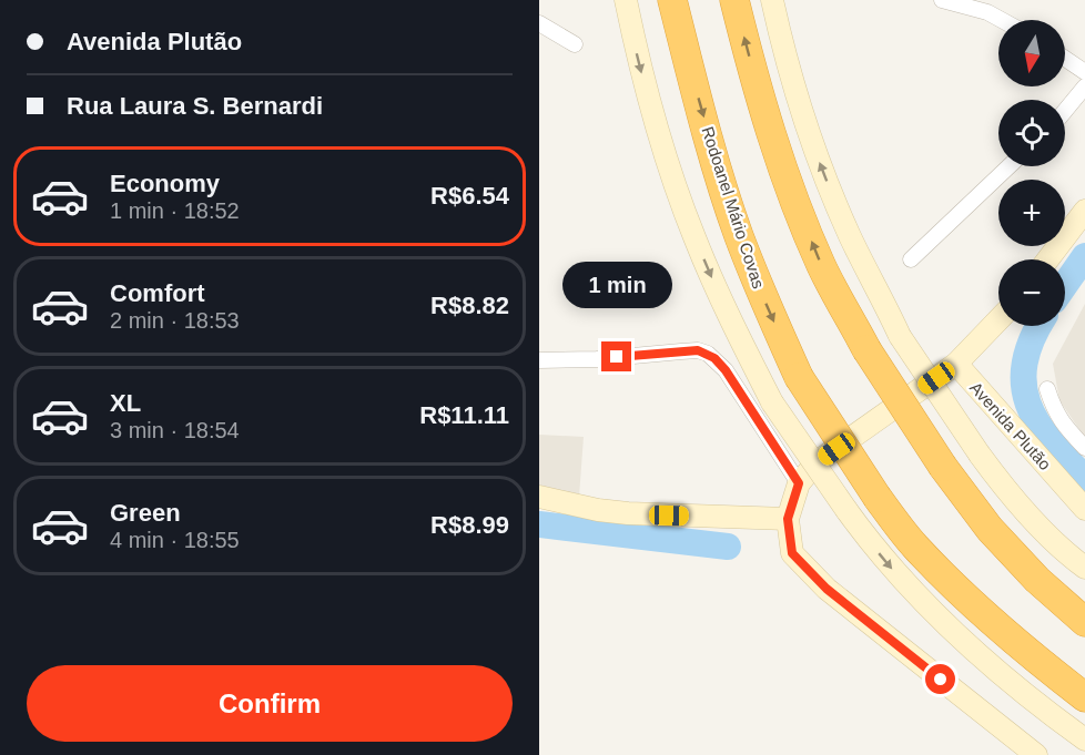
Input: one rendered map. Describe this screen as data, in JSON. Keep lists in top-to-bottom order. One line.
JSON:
{"streets":{"highway":["Rodoanel Mário Covas"],"main road":["Avenida Plutão"]},"north":"bottom","page":{"banner":["Avenida Plutão","Rua Laura S. Bernardi"],"map_buttons":["+","−"],"list":[{"name":"Economy","note":"1 min · 18:52","value":"R$6.54"},{"name":"Comfort","note":"2 min · 18:53","value":"R$8.82"},{"name":"XL","note":"3 min · 18:54","value":"R$11.11"},{"name":"Green","note":"4 min · 18:55","value":"R$8.99"}],"bubble":"1 min","buttons":"Confirm"}}
